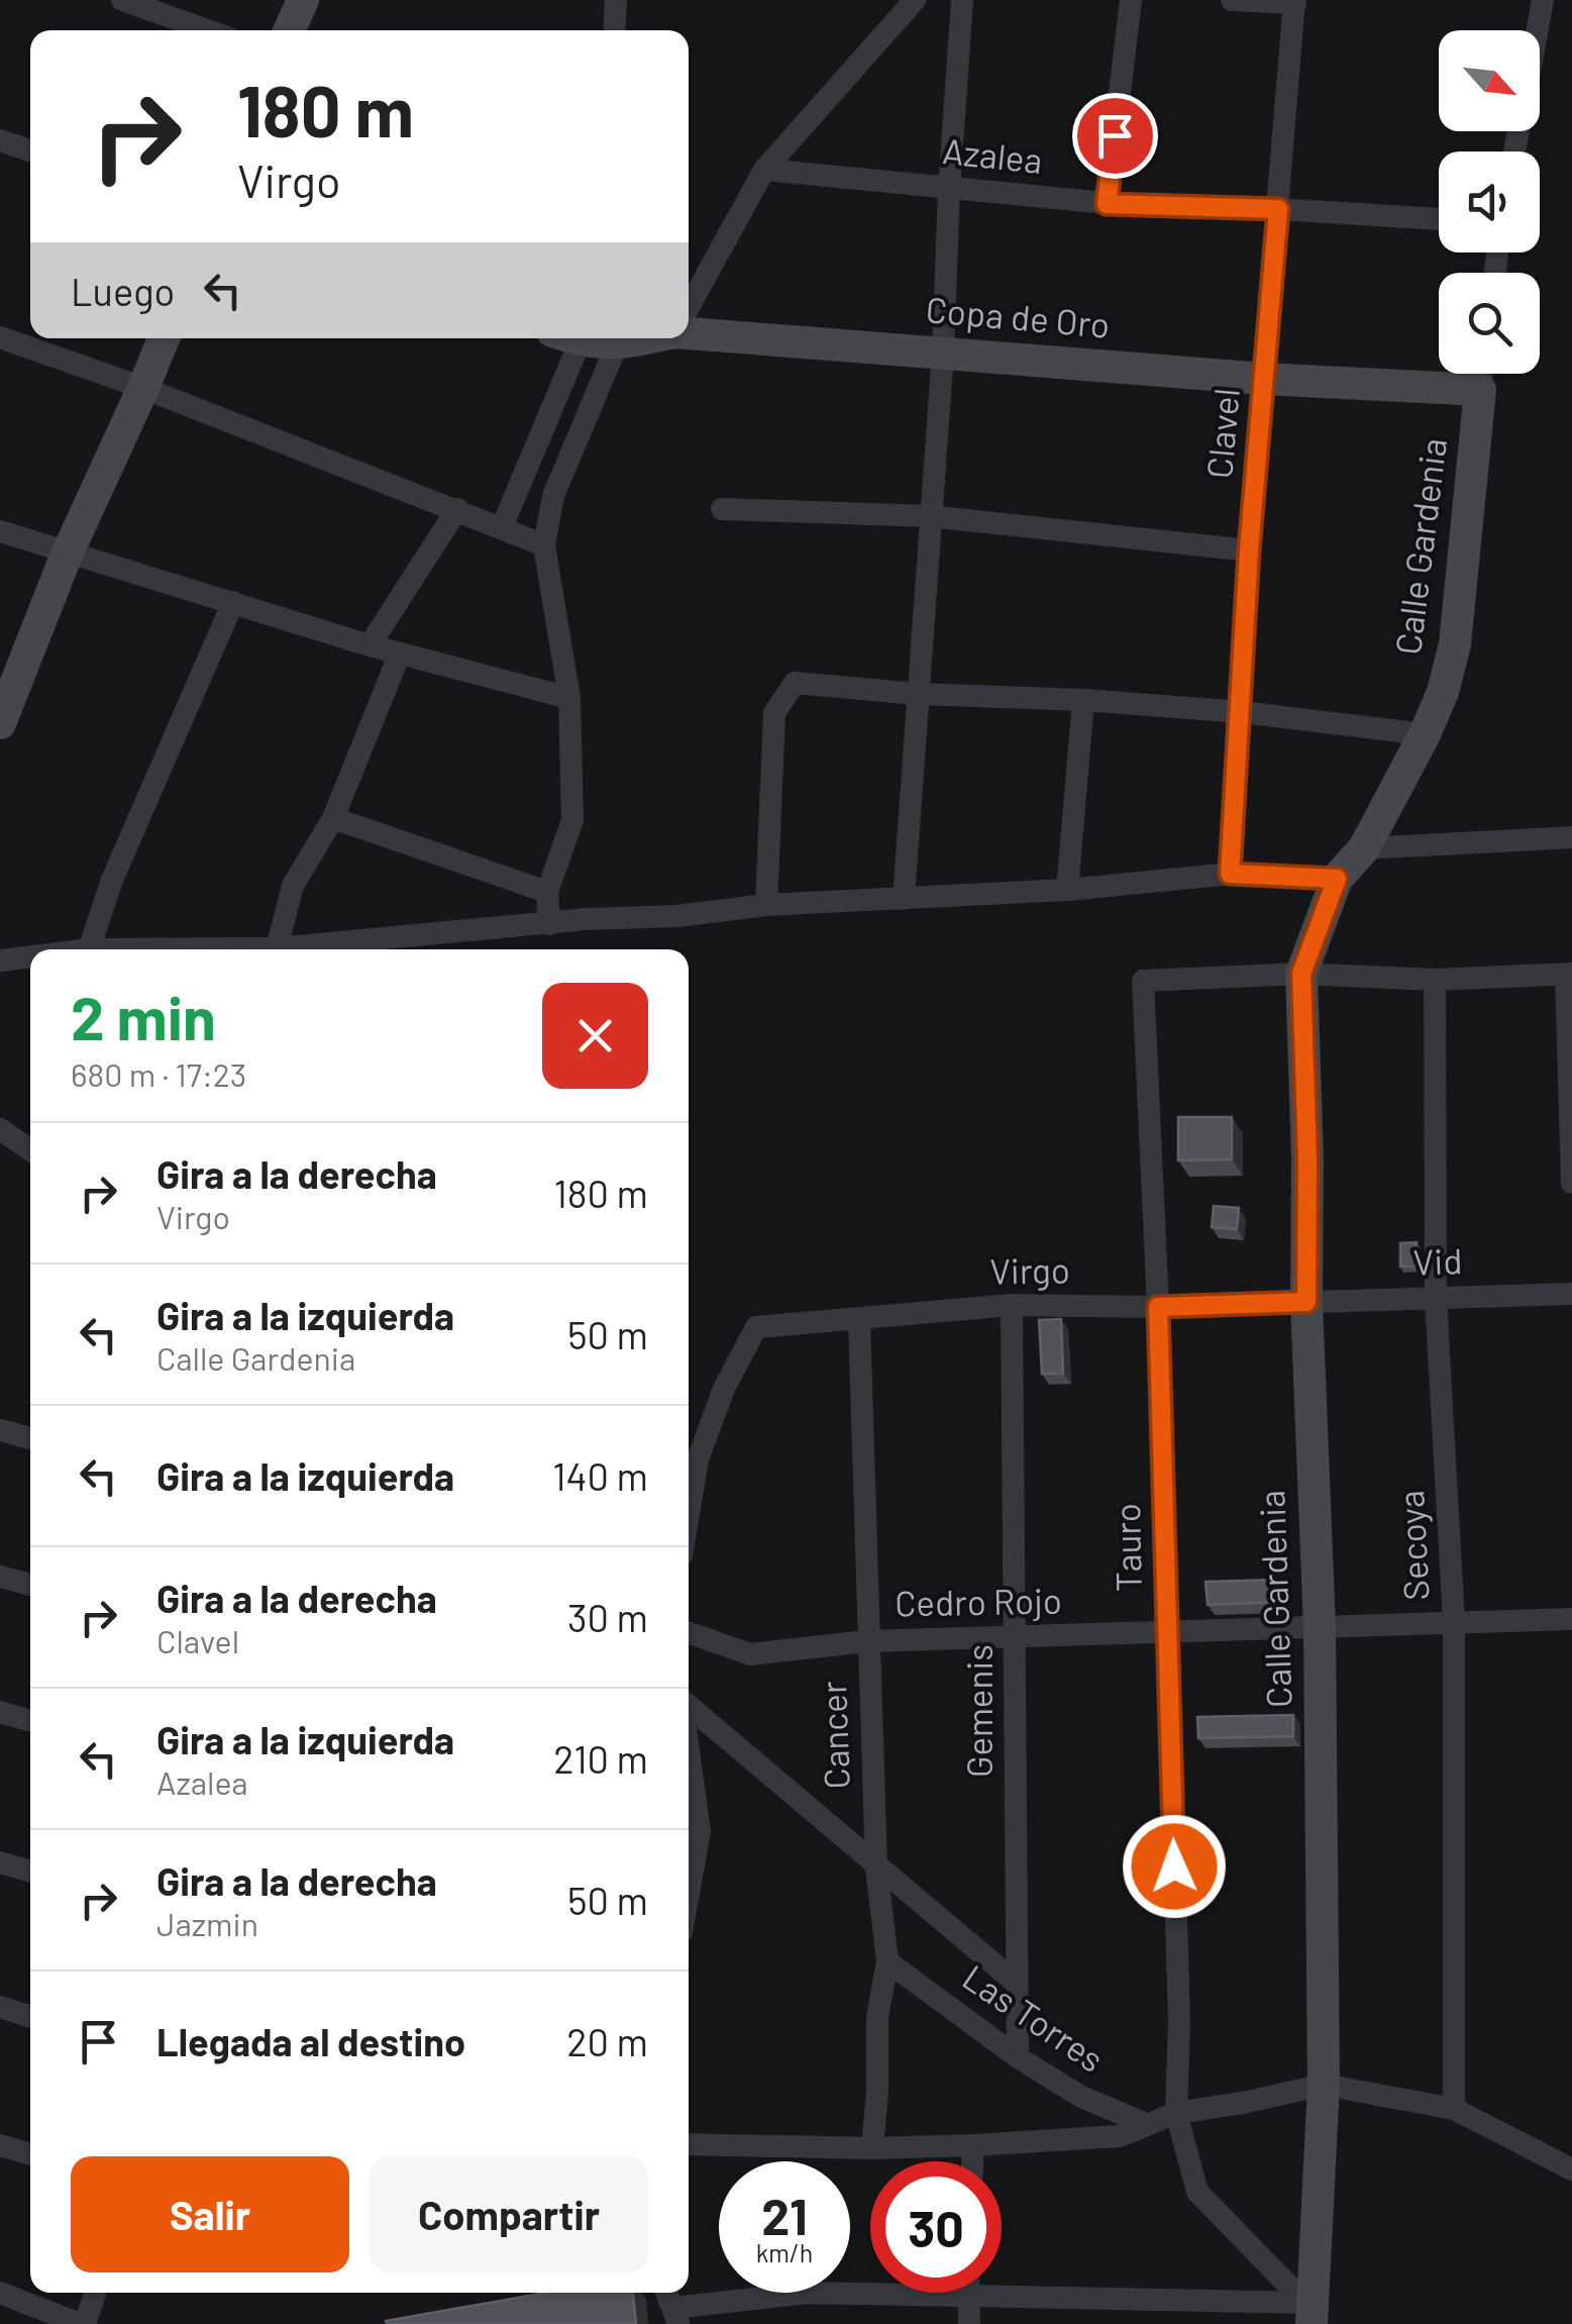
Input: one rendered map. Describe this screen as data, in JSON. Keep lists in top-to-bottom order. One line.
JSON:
{"streets":{"street":["Azalea","Copa de Oro","Clavel","Calle Gardenia","Vid","Virgo","Secoya","Tauro","Cedro Rojo","Gemenis","Cancer","Las Torres"]},"crossings":[["Azalea","Clavel"],["Copa de Oro","Clavel"],["Copa de Oro","Calle Gardenia"],["Calle Gardenia","Vid"],["Calle Gardenia","Virgo"],["Calle Gardenia","Tauro"],["Calle Gardenia","Cedro Rojo"],["Vid","Virgo"],["Vid","Secoya"],["Virgo","Tauro"],["Virgo","Gemenis"],["Virgo","Cancer"],["Secoya","Cedro Rojo"],["Tauro","Cedro Rojo"],["Cedro Rojo","Gemenis"],["Cedro Rojo","Cancer"],["Gemenis","Las Torres"],["Cancer","Las Torres"]],"north":"bottom right","page":{"turn":["180 m","Virgo"],"then":"Luego","heading":["2 min","680 m · 17:23"],"list":[{"name":"Gira a la derecha","note":"Virgo","value":"180 m"},{"name":"Gira a la izquierda","note":"Calle Gardenia","value":"50 m"},{"name":"Gira a la izquierda","value":"140 m"},{"name":"Gira a la derecha","note":"Clavel","value":"30 m"},{"name":"Gira a la izquierda","note":"Azalea","value":"210 m"},{"name":"Gira a la derecha","note":"Jazmin","value":"50 m"},{"name":"Llegada al destino","value":"20 m"}],"buttons":["Salir","Compartir"],"speed":"21 km/h","limit":"30"}}
